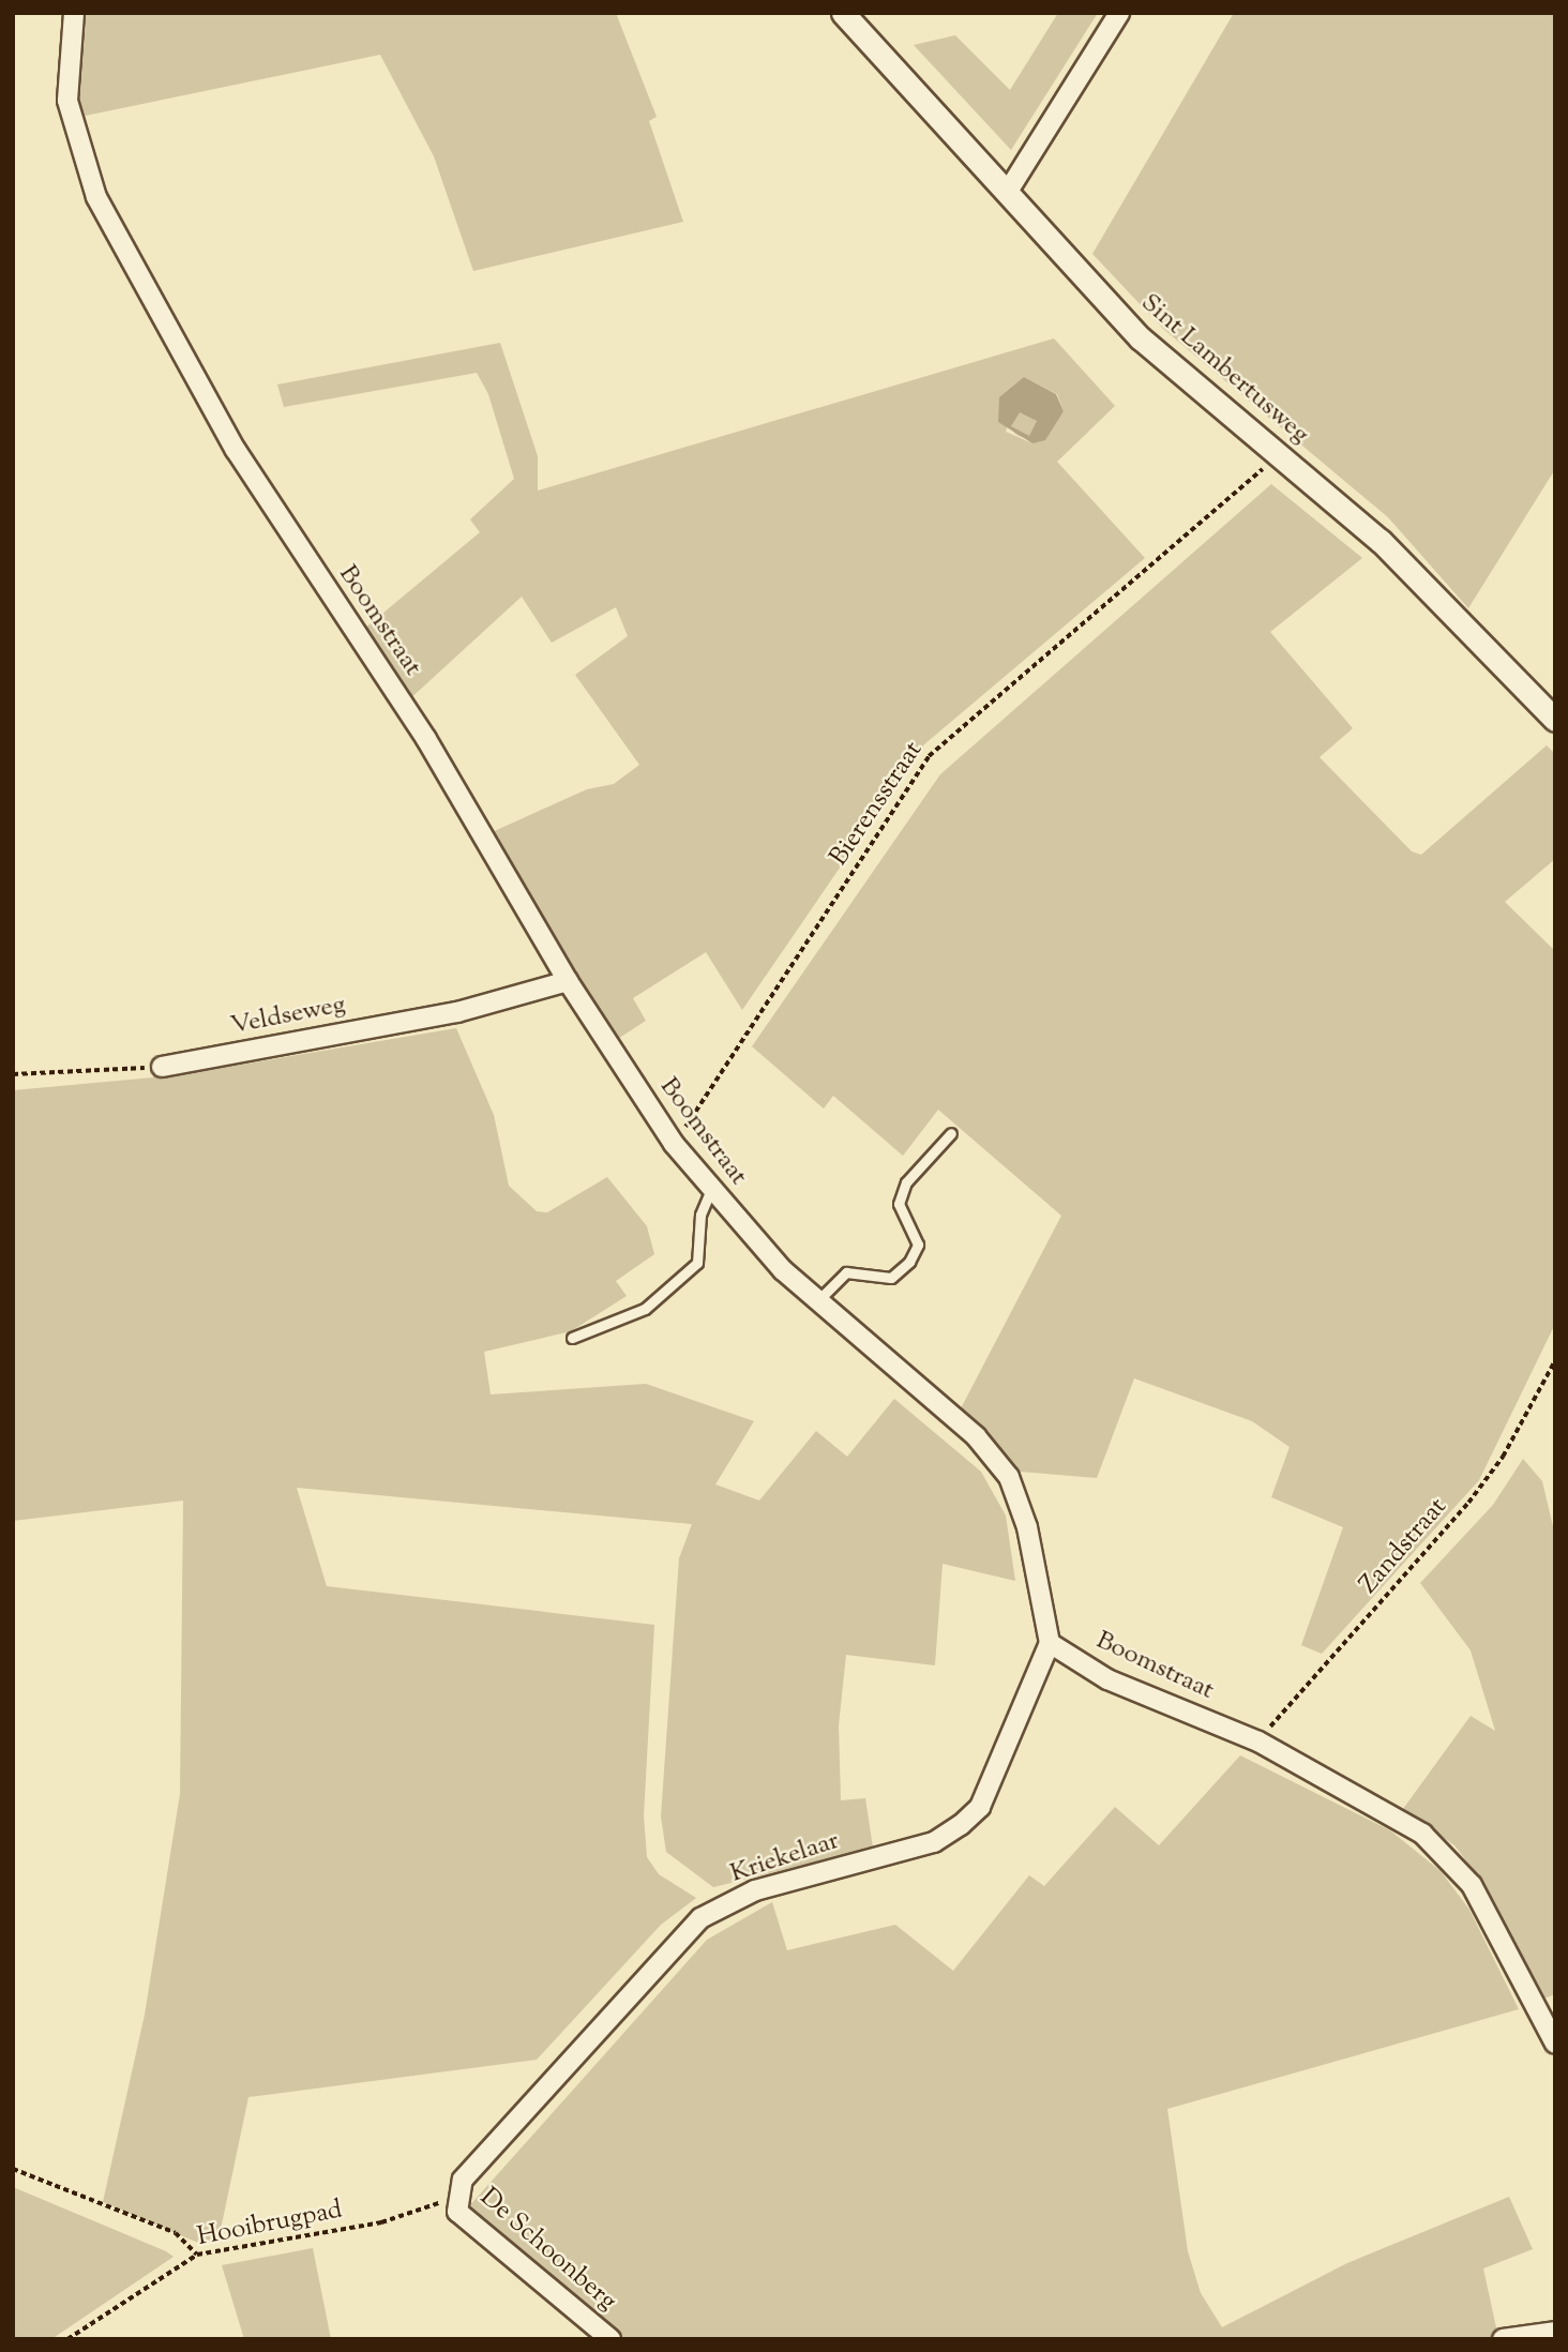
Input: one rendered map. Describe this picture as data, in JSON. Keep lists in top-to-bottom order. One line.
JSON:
{"streets":{"street":["Sint Lambertusweg","Boomstraat","Veldseweg","Kriekelaar","De Schoonberg"],"path":["Bierensstraat","Zandstraat","Hooibrugpad"]},"crossings":[["Sint Lambertusweg","Bierensstraat"],["Boomstraat","Bierensstraat"],["Boomstraat","Veldseweg"],["Boomstraat","Zandstraat"],["Boomstraat","Kriekelaar"],["Kriekelaar","Hooibrugpad"],["Kriekelaar","De Schoonberg"],["Hooibrugpad","De Schoonberg"]]}
